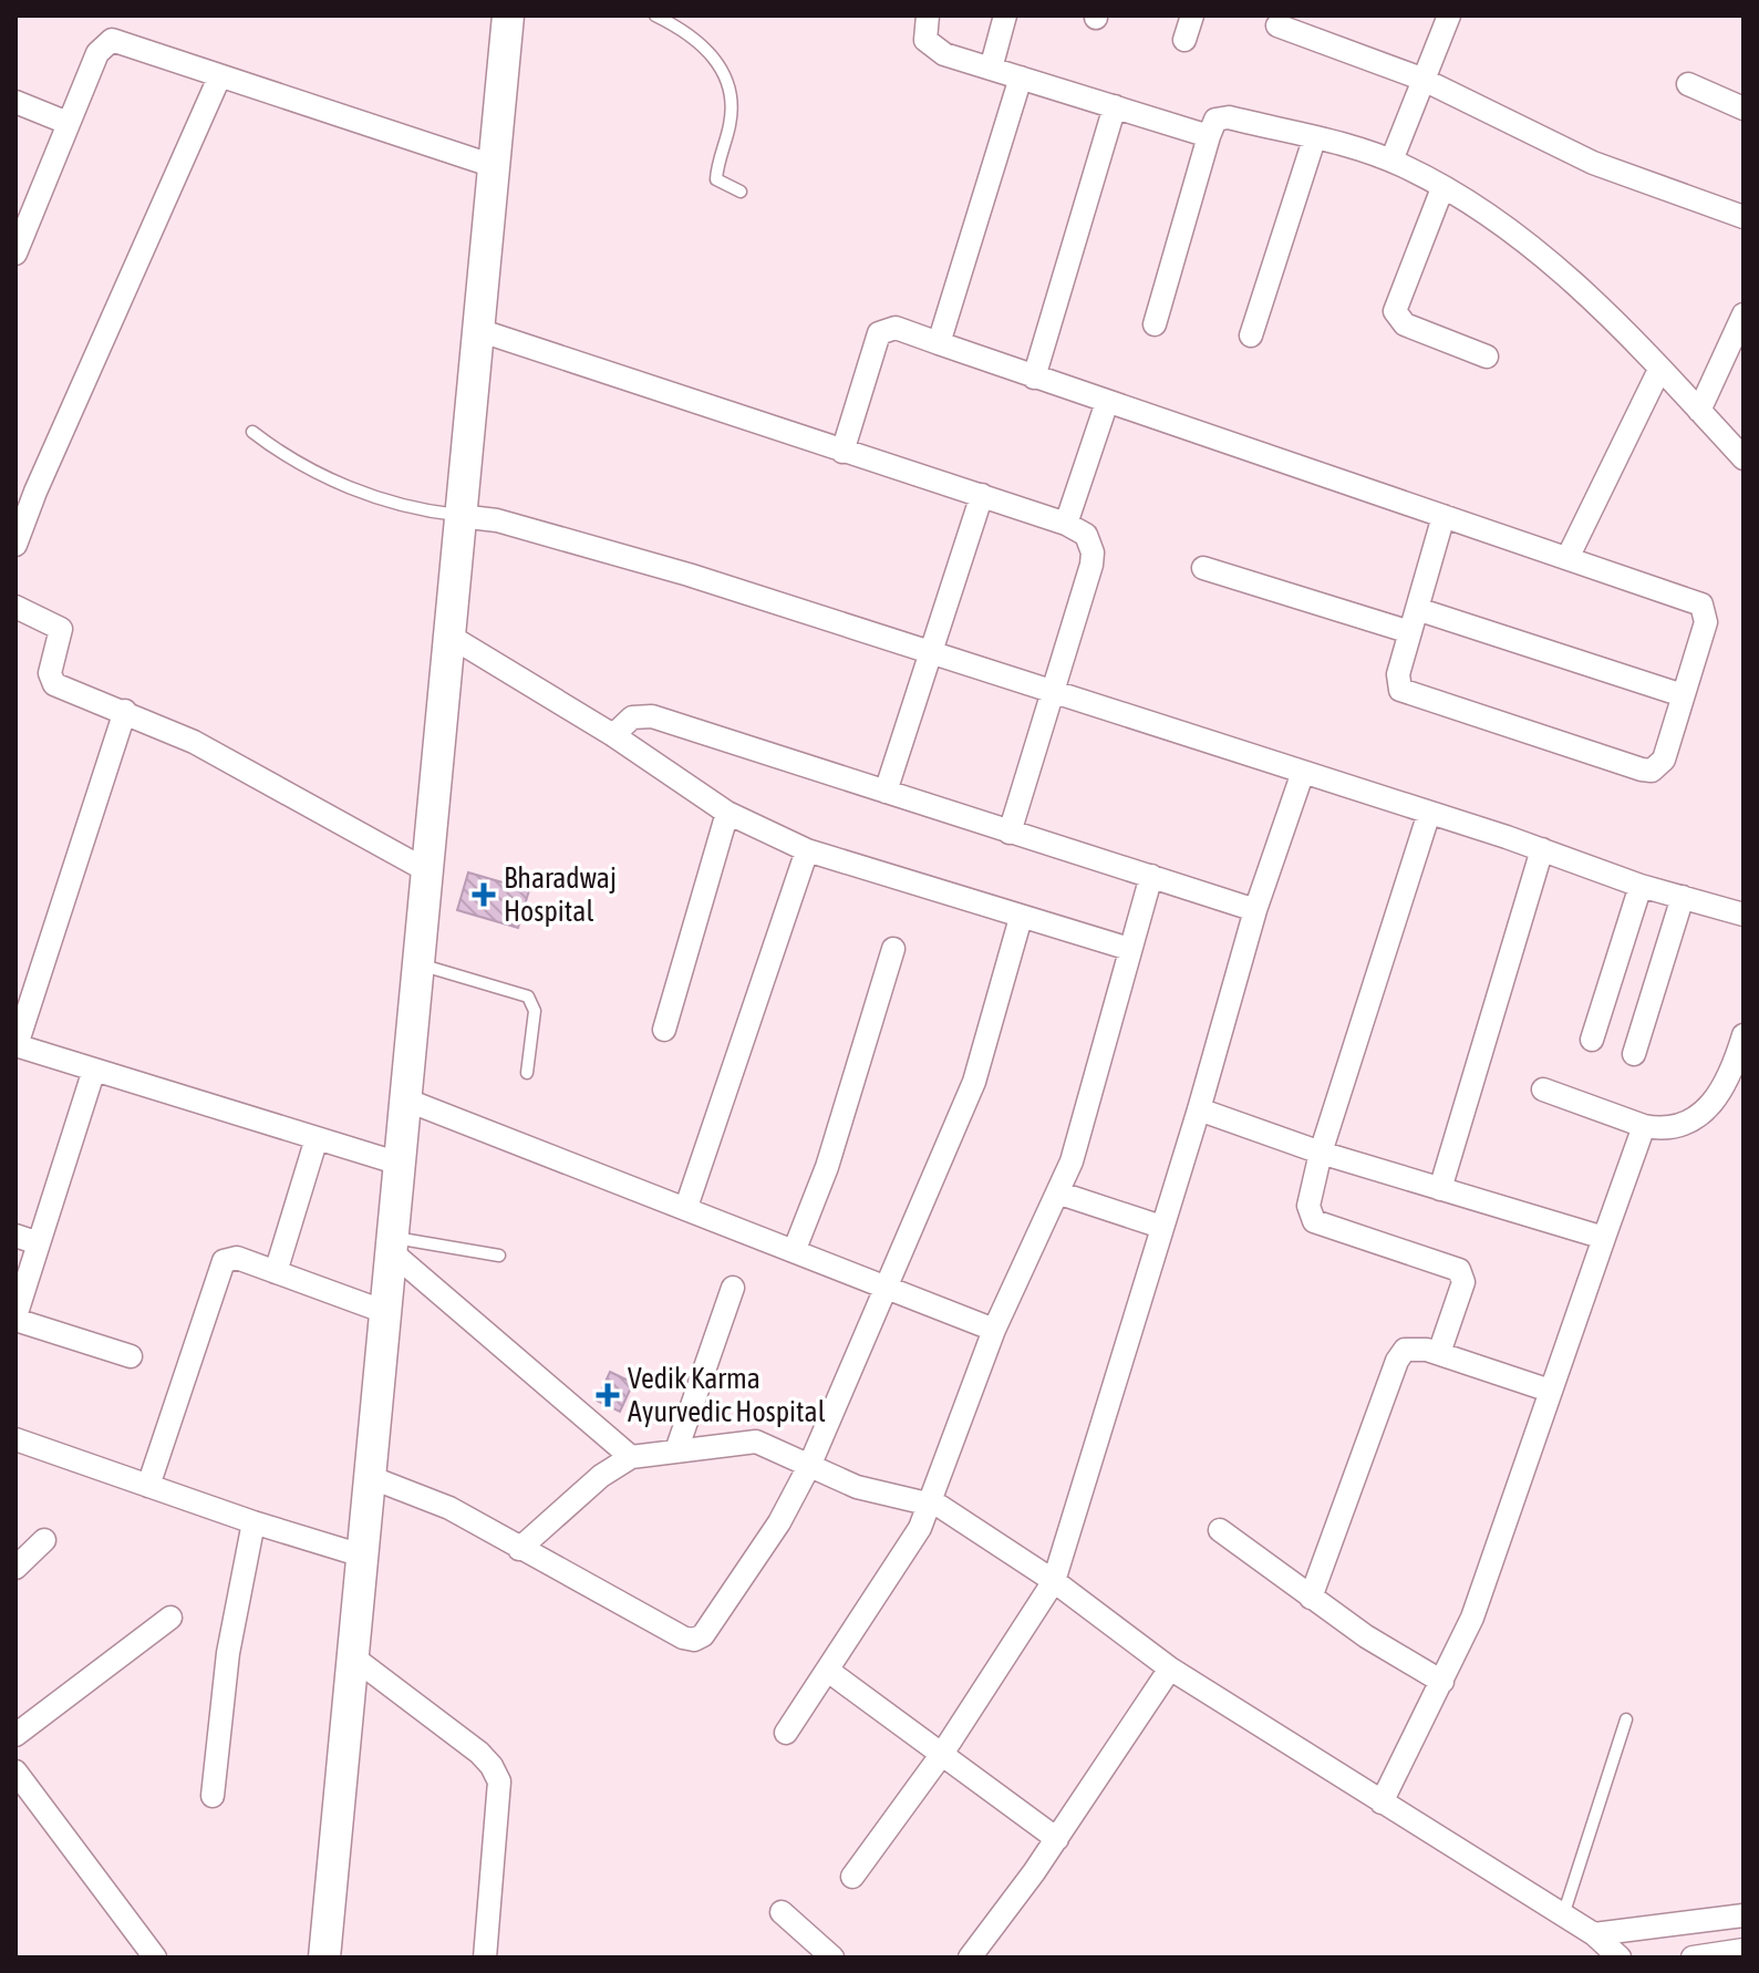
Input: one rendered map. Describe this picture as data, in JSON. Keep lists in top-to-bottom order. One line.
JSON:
{"places":{"health":["Bharadwaj Hospital","Vedik Karma Ayurvedic Hospital"]}}
